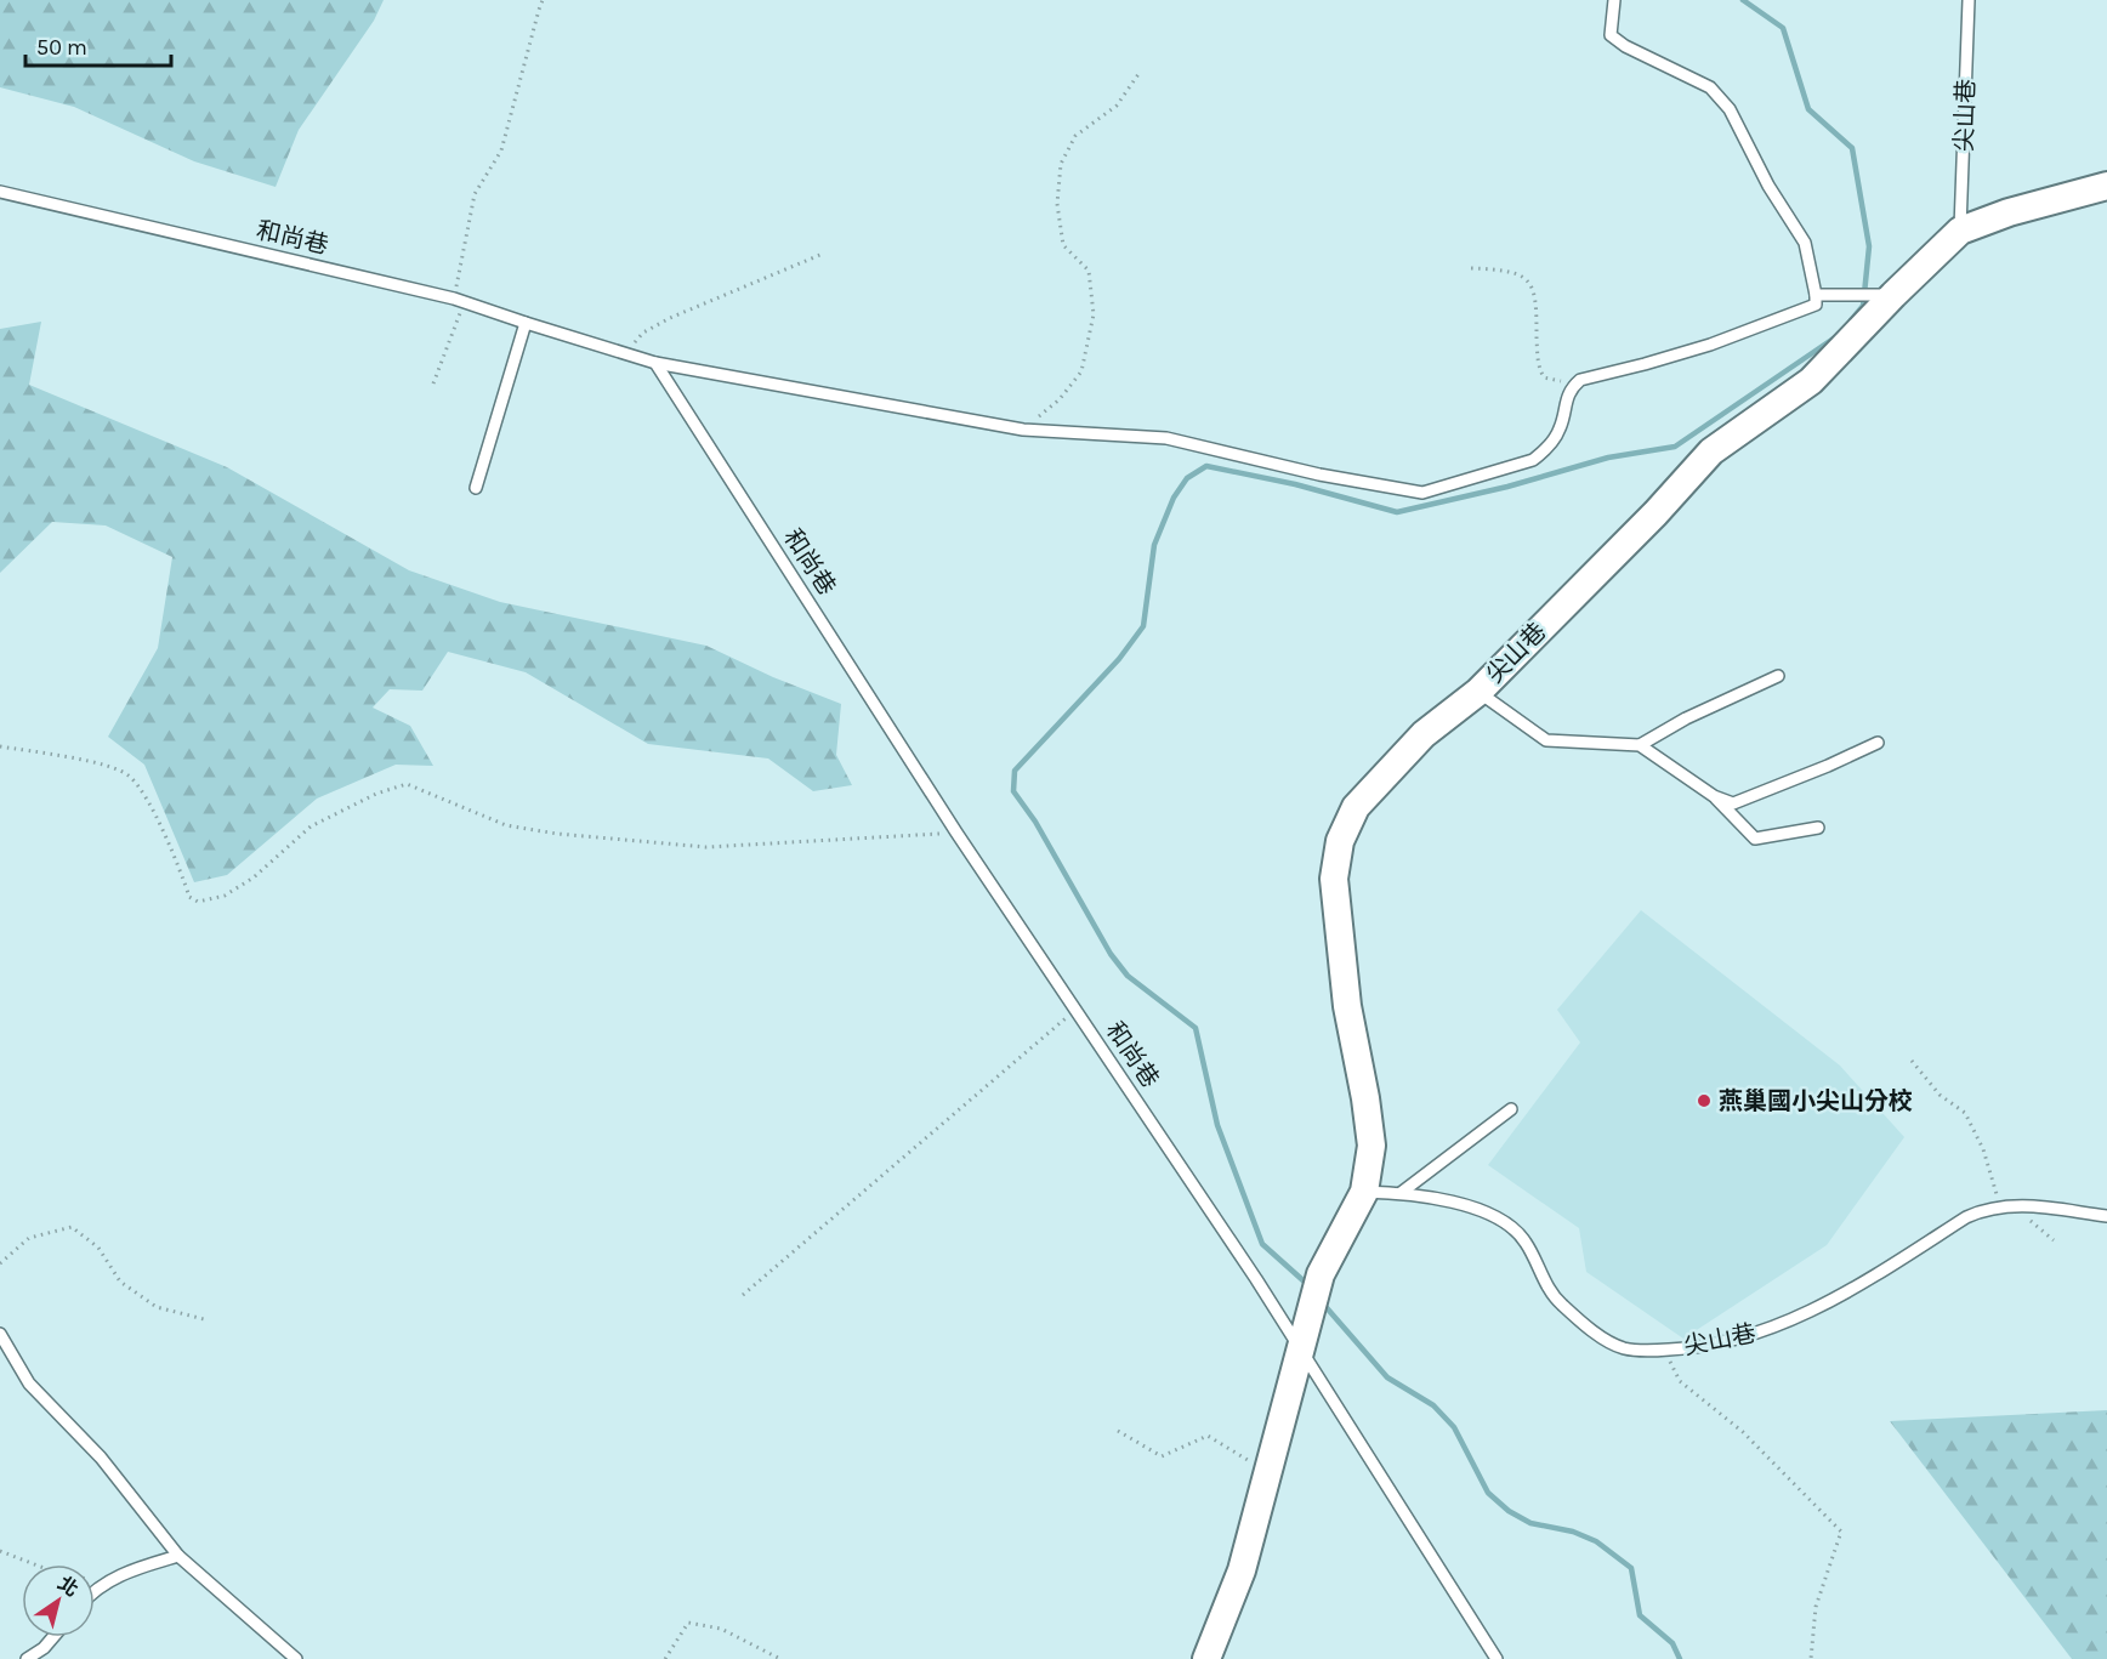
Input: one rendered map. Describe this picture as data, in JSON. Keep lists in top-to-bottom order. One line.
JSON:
{"streets":{"street":["尖山巷"],"lane":["和尚巷"]},"crossings":[["尖山巷","和尚巷"]],"places":["燕巢國小尖山分校"],"scale_bar":"50 m","north":"top right"}
